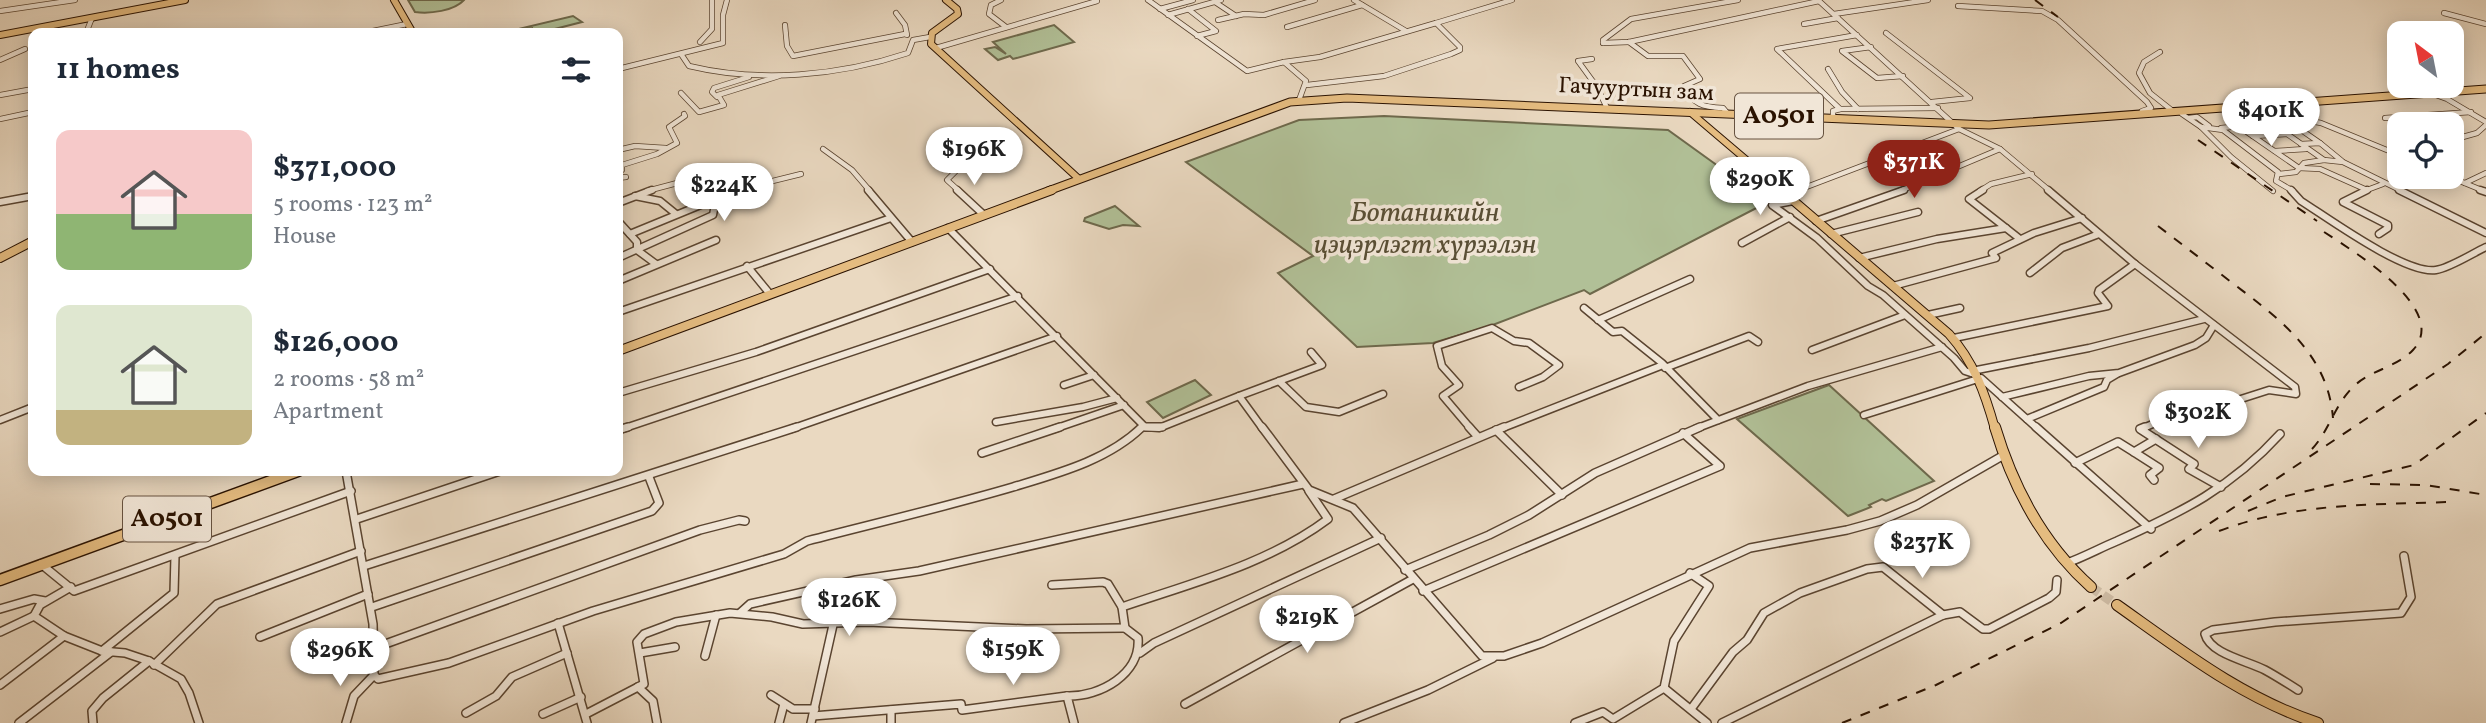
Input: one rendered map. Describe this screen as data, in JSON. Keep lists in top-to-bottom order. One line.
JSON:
{"streets":{"highway":["Гачууртын зам","A0501"]},"crossings":[["Гачууртын зам","A0501"]],"parks":["Ботаникийн цэцэрлэгт хүрээлэн"],"north":"top left","page":{"heading":"11 homes","price":["$401K","$196K","$371K","$290K","$224K","$302K","$237K","$126K","$219K","$159K","$296K"],"list":[{"name":"$371,000","note":"5 rooms · 123 m² · House"},{"name":"$126,000","note":"2 rooms · 58 m² · Apartment"}]}}
